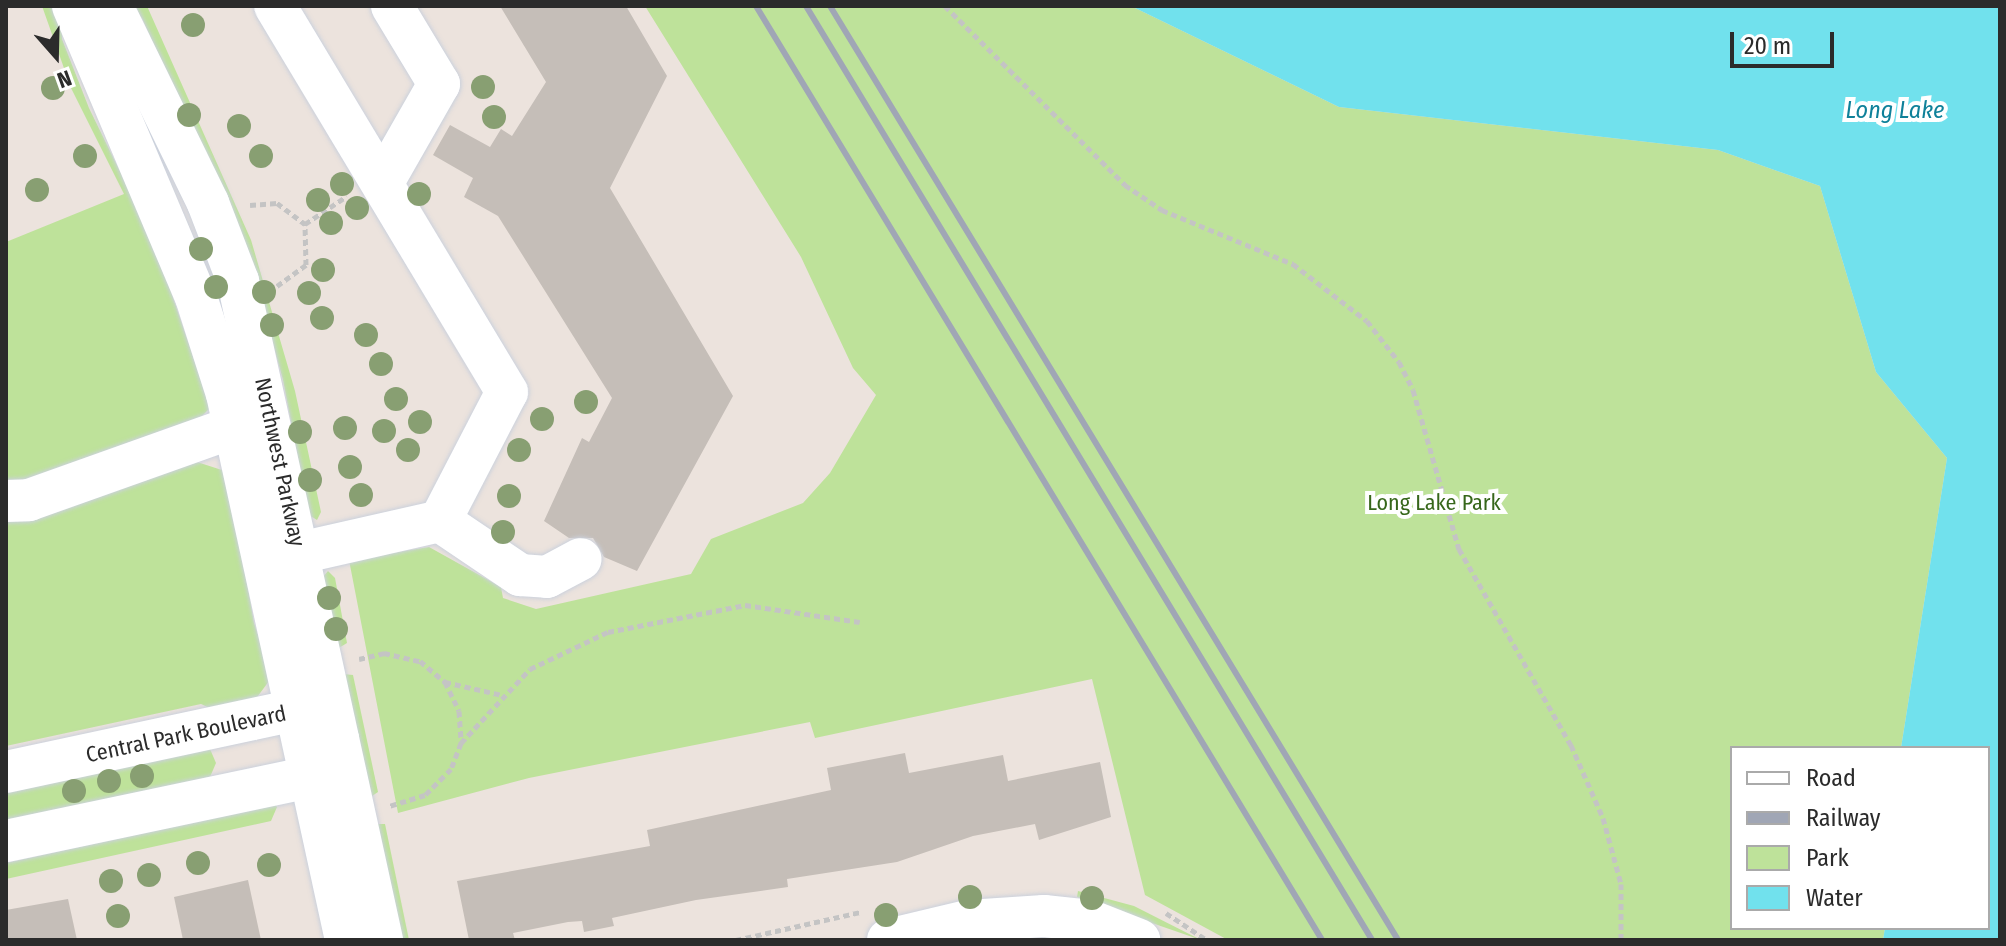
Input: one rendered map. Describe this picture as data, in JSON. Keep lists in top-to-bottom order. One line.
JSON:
{"streets":{"street":["Northwest Parkway","Central Park Boulevard"]},"crossings":[["Northwest Parkway","Central Park Boulevard"]],"water":["Long Lake"],"parks":["Long Lake Park"],"legend":["Road","Railway","Park","Water"],"scale_bar":"20 m","north":"bottom"}
